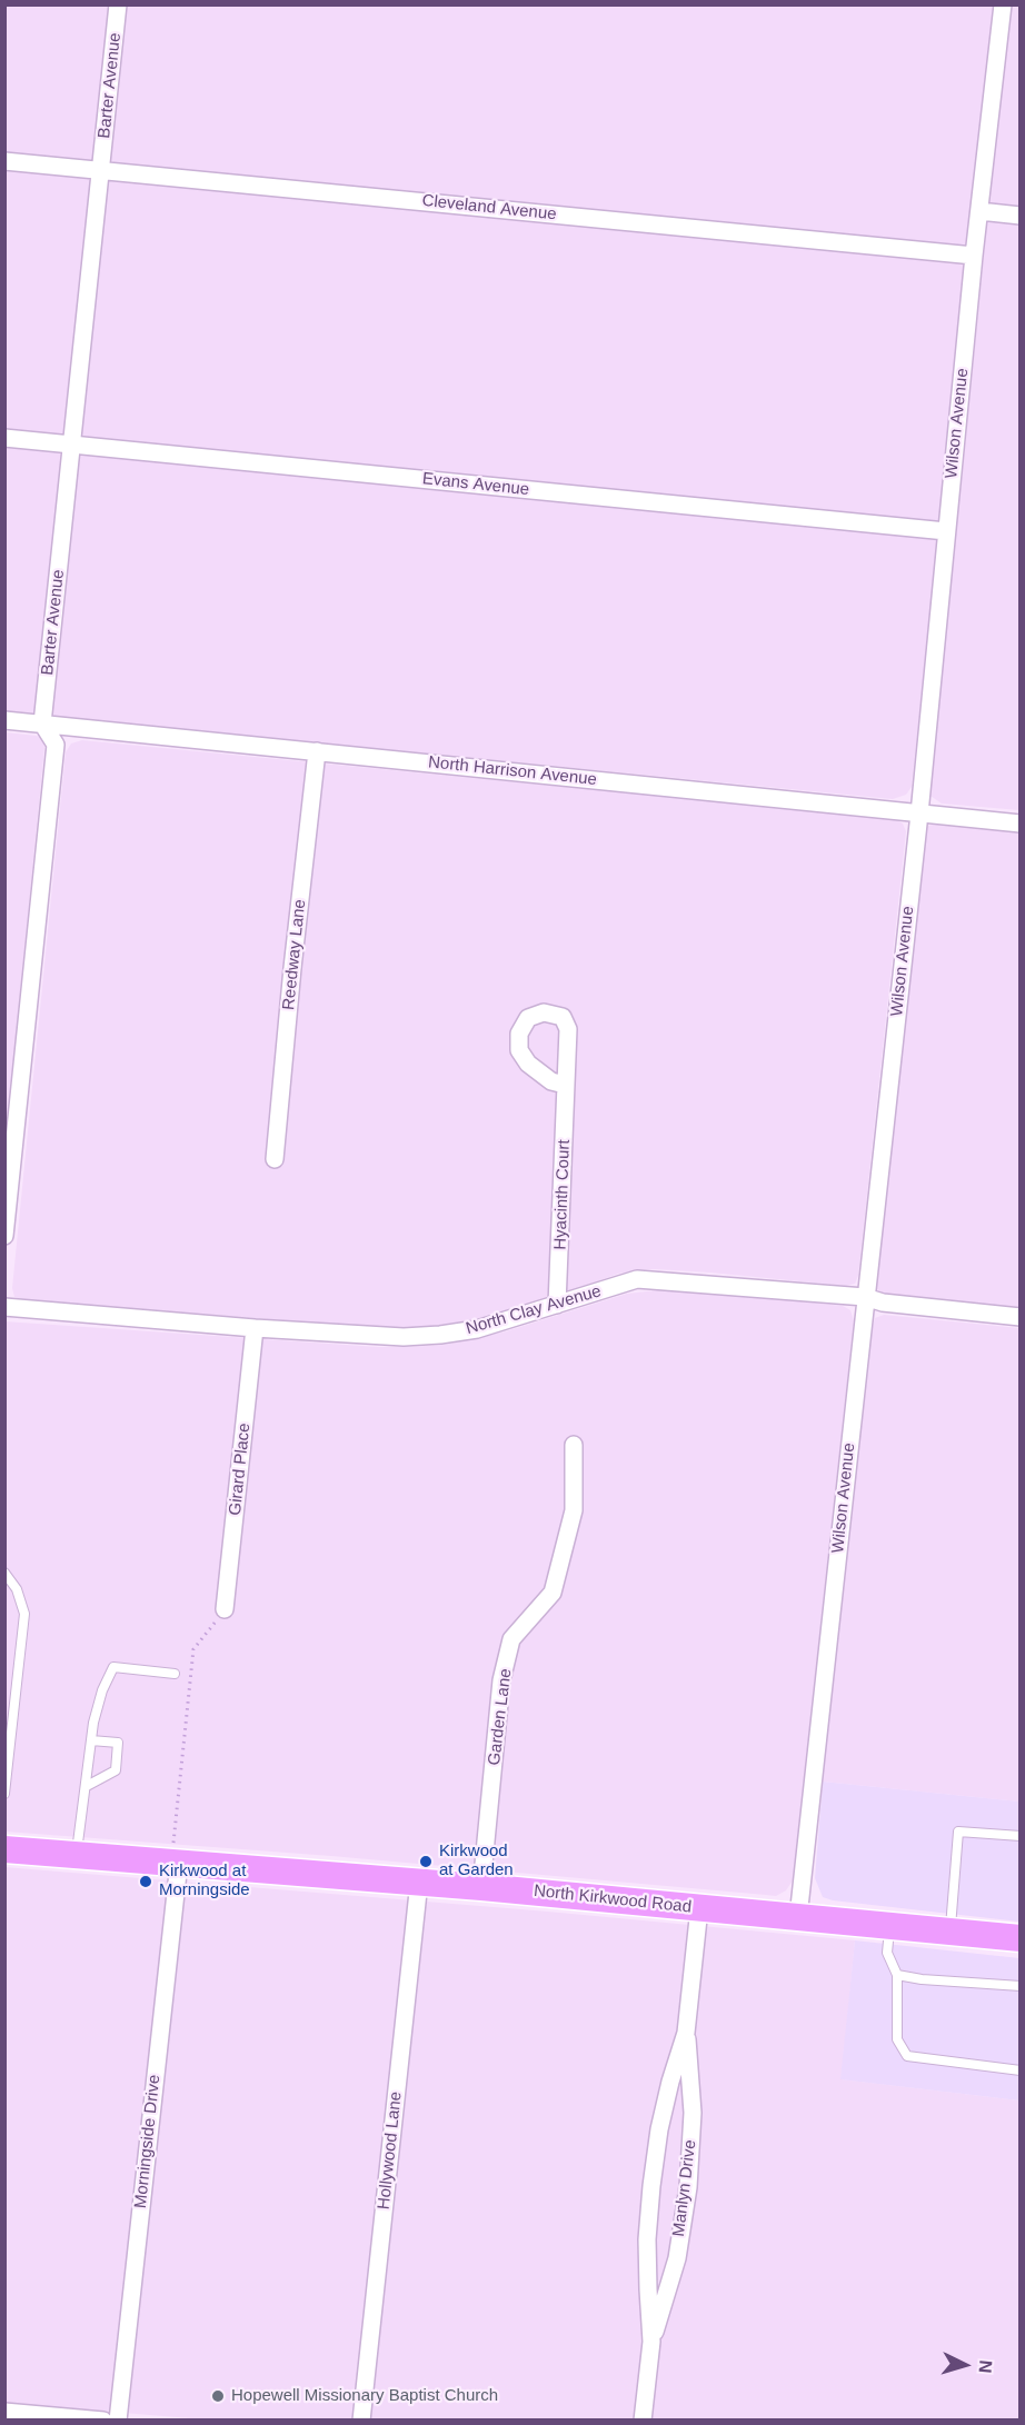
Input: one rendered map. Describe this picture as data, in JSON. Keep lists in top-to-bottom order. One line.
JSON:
{"streets":{"main road":["North Kirkwood Road"],"street":["Barter Avenue","Cleveland Avenue","Wilson Avenue","Evans Avenue","North Harrison Avenue","Reedway Lane","Hyacinth Court","North Clay Avenue","Girard Place","Garden Lane","Morningside Drive","Hollywood Lane","Manlyn Drive"]},"crossings":[["Barter Avenue","Cleveland Avenue"],["Barter Avenue","Evans Avenue"],["Barter Avenue","North Harrison Avenue"],["Cleveland Avenue","Wilson Avenue"],["Wilson Avenue","Evans Avenue"],["Wilson Avenue","North Harrison Avenue"],["Wilson Avenue","North Clay Avenue"],["Wilson Avenue","North Kirkwood Road"],["North Harrison Avenue","Reedway Lane"],["Hyacinth Court","North Clay Avenue"],["North Clay Avenue","Girard Place"],["Garden Lane","North Kirkwood Road"],["North Kirkwood Road","Morningside Drive"],["North Kirkwood Road","Hollywood Lane"],["North Kirkwood Road","Manlyn Drive"]],"places":["Kirkwood at Garden","Kirkwood at Morningside","Hopewell Missionary Baptist Church"],"north":"right"}
